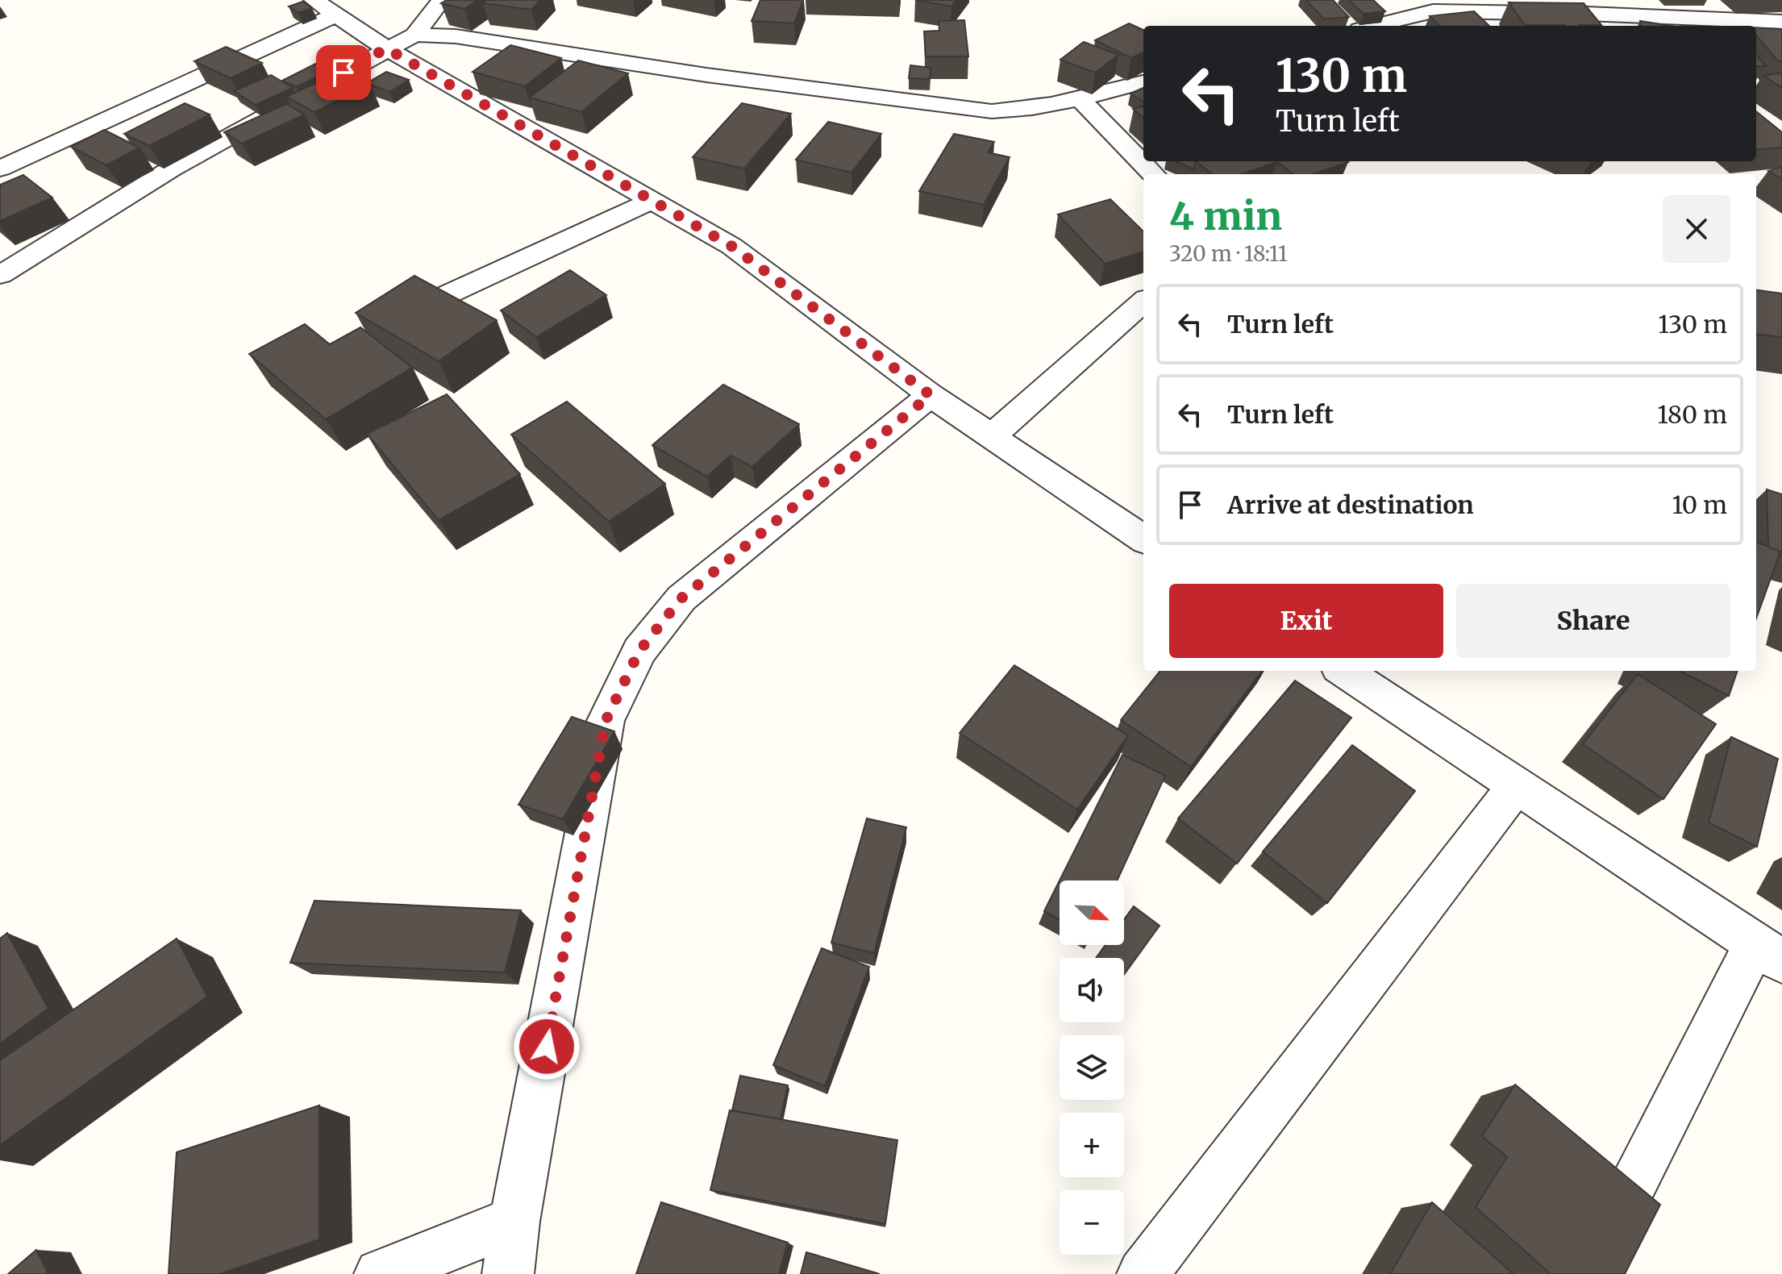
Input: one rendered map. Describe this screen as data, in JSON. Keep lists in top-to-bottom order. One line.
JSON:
{"north":"bottom right","page":{"turn":["130 m","Turn left"],"heading":["4 min","320 m · 18:11"],"list":[{"name":"Turn left","value":"130 m"},{"name":"Turn left","value":"180 m"},{"name":"Arrive at destination","value":"10 m"}],"buttons":["Exit","Share"],"map_buttons":["+","−"]}}
